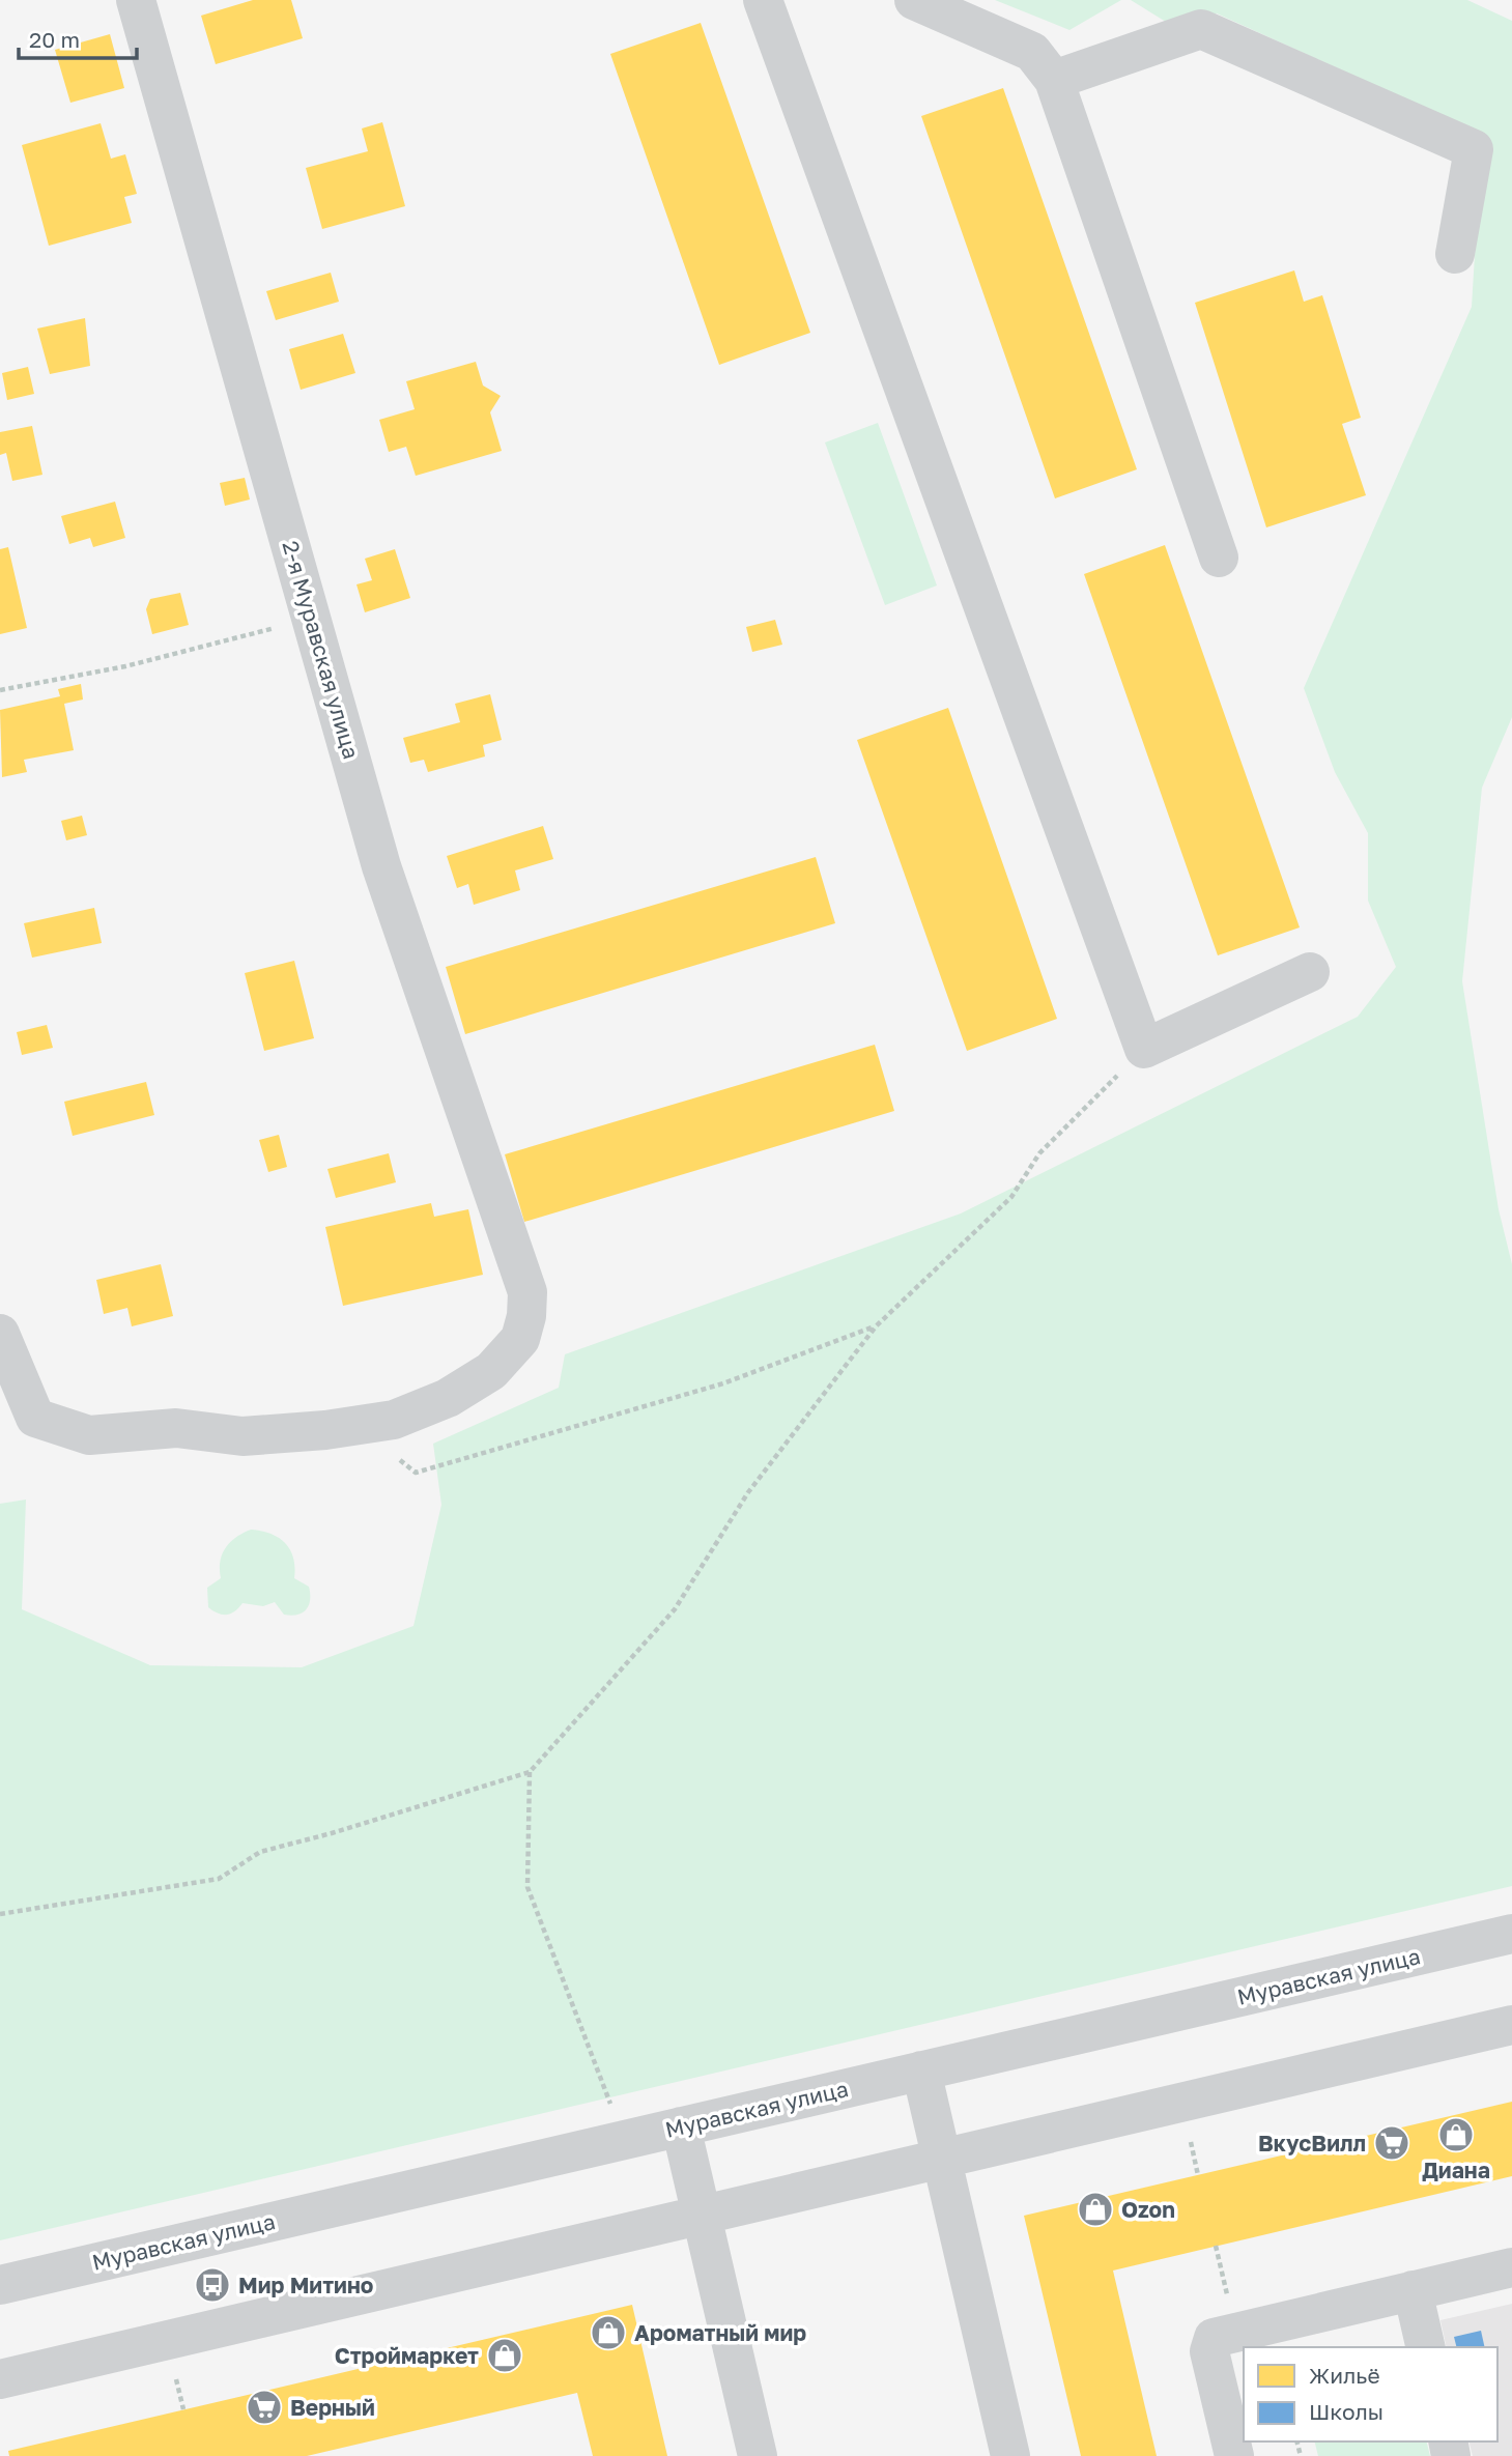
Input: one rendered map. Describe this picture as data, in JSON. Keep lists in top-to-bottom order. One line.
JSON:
{"streets":{"street":["2-я Муравская улица","Муравская улица"]},"places":{"shop":["Диана","Ozon","Ароматный мир","Строймаркет"],"supermarket":["ВкусВилл","Верный"],"bus stop":["Мир Митино"]},"legend":["Жильё","Школы"],"scale_bar":"20 m"}
